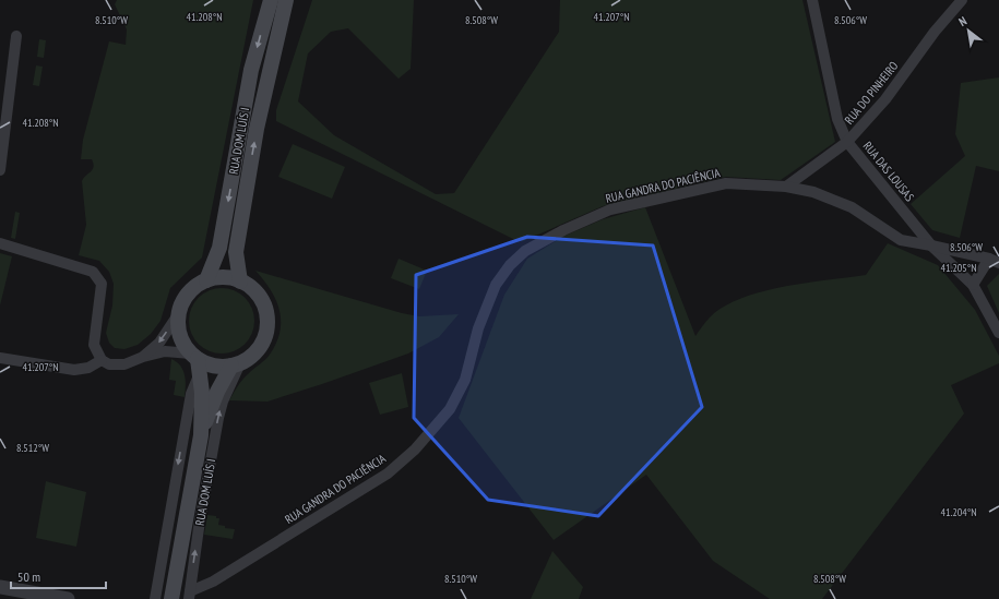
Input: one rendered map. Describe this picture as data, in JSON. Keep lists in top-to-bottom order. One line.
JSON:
{"streets":{"main road":["RUA DOM LUÍS I"],"street":["RUA DO PINHEIRO","RUA DAS LOUSAS","RUA GANDRA DO PACIÊNCIA"]},"crossings":[["RUA DO PINHEIRO","RUA DAS LOUSAS"],["RUA DO PINHEIRO","RUA GANDRA DO PACIÊNCIA"],["RUA DOM LUÍS I","RUA GANDRA DO PACIÊNCIA"],["RUA DAS LOUSAS","RUA GANDRA DO PACIÊNCIA"]],"scale_bar":"50 m","north":"top left","coordinates":["41.208°N","41.207°N","8.510°W","8.508°W","8.506°W","41.205°N","8.512°W","41.204°N"]}
